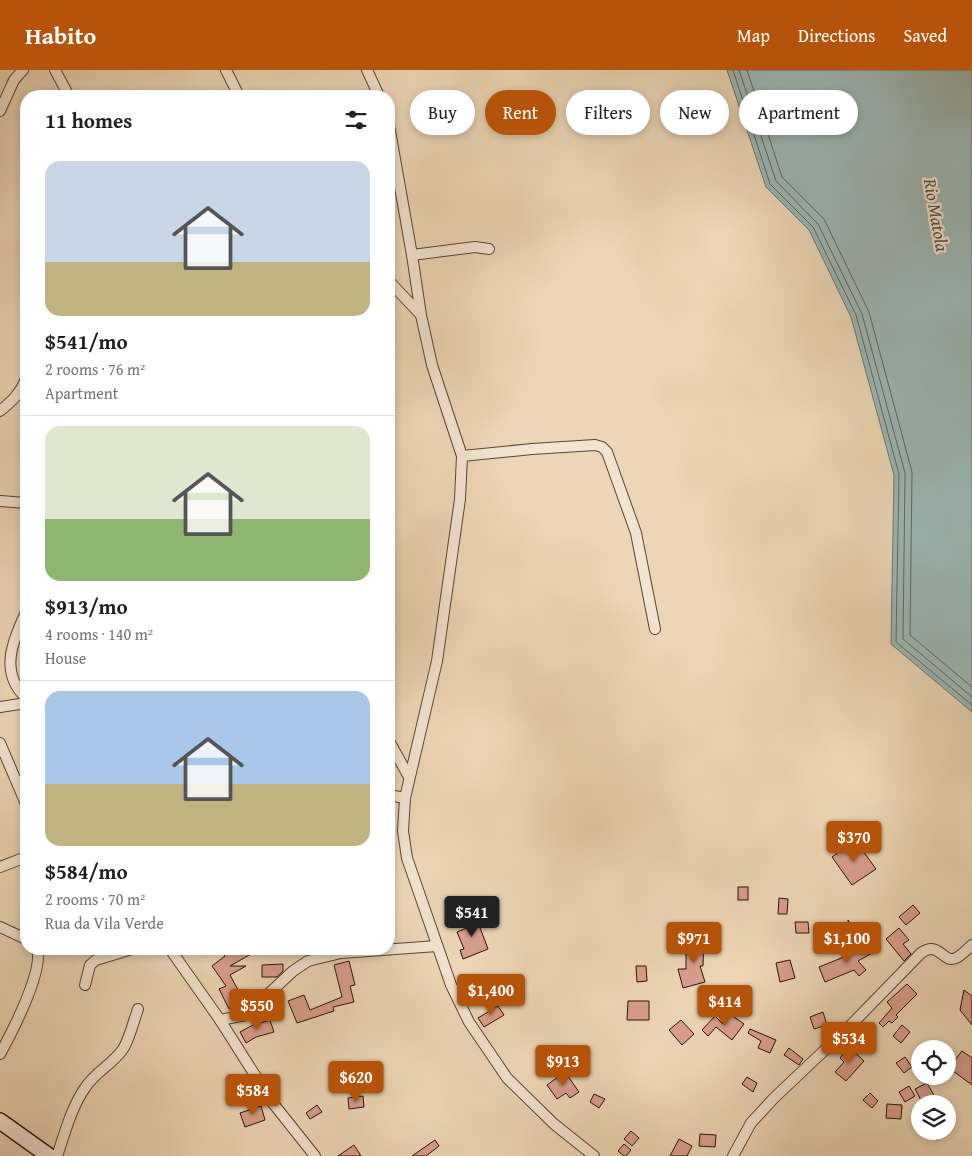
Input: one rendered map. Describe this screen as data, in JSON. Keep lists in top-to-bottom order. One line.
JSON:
{"water":["Rio Matola"],"page":{"header":"Habito","nav":["Map","Directions","Saved"],"chip":["Buy","Rent","Filters","New","Apartment"],"heading":"11 homes","list":[{"name":"$541/mo","note":"2 rooms · 76 m² · Apartment"},{"name":"$913/mo","note":"4 rooms · 140 m² · House"},{"name":"$584/mo","note":"2 rooms · 70 m² · Rua da Vila Verde"}],"price":["$370","$541","$971","$1,100","$1,400","$414","$550","$534","$913","$620","$584"]}}
